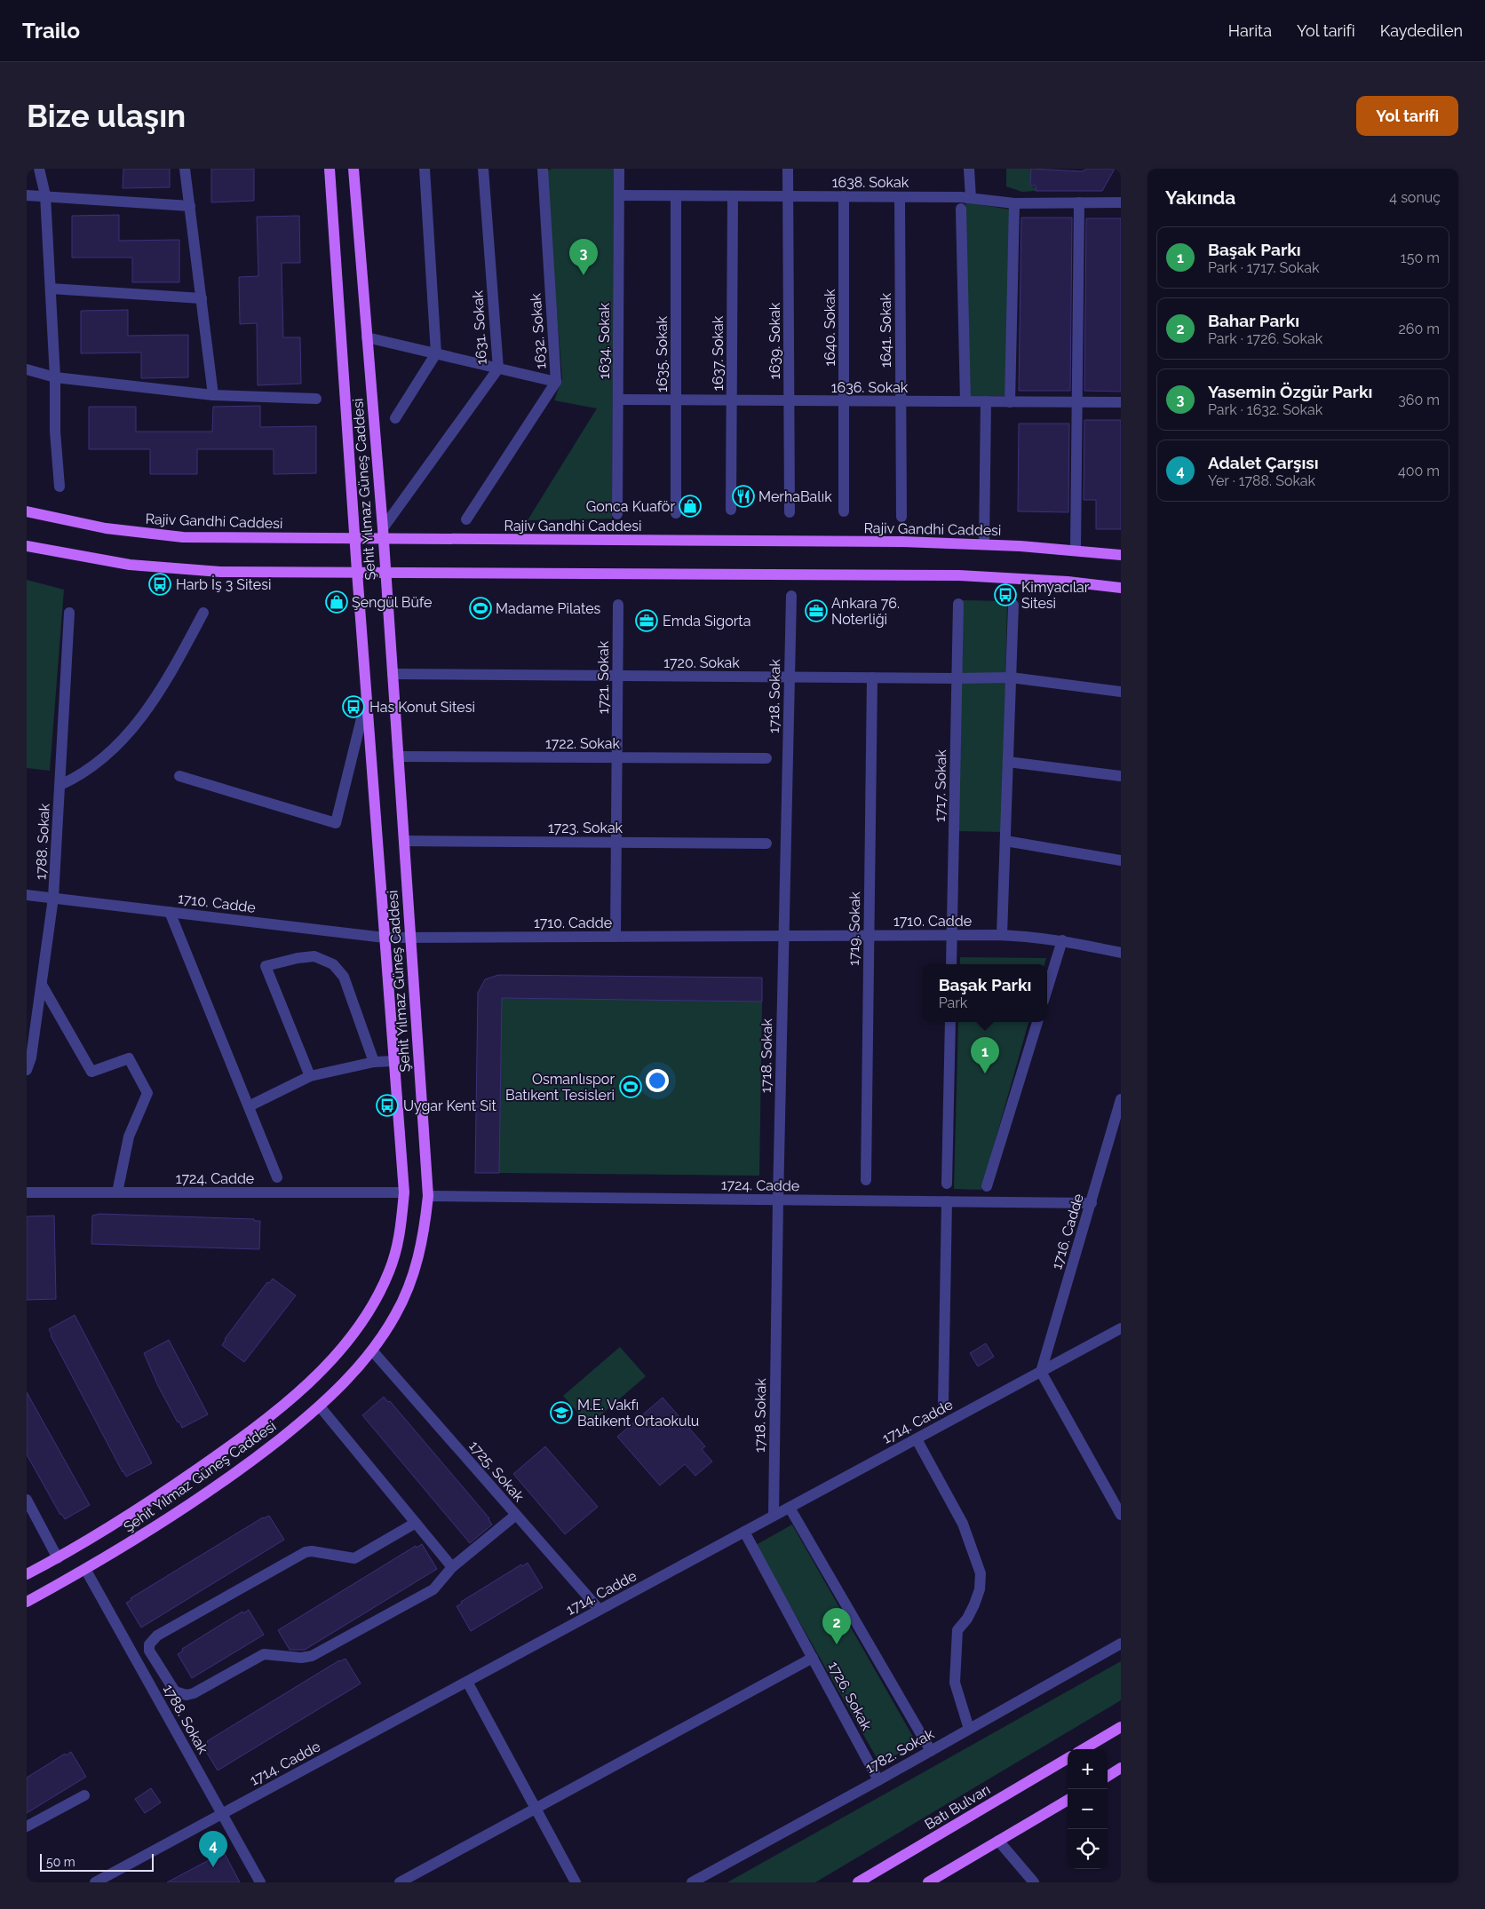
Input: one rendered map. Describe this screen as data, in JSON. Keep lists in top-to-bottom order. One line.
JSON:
{"streets":{"main road":["Şehit Yılmaz Güneş Caddesi","Rajiv Gandhi Caddesi","Batı Bulvarı"],"street":["1638. Sokak","1631. Sokak","1640. Sokak","1641. Sokak","1632. Sokak","1634. Sokak","1639. Sokak","1637. Sokak","1635. Sokak","1636. Sokak","1720. Sokak","1721. Sokak","1718. Sokak","1722. Sokak","1717. Sokak","1723. Sokak","1788. Sokak","1710. Cadde","1719. Sokak","1724. Cadde","1716. Cadde","1714. Cadde","1725. Sokak","1726. Sokak","1782. Sokak"]},"crossings":[["1638. Sokak","1640. Sokak"],["1638. Sokak","1641. Sokak"],["1638. Sokak","1634. Sokak"],["1638. Sokak","1639. Sokak"],["1638. Sokak","1637. Sokak"],["1638. Sokak","1635. Sokak"],["1631. Sokak","Şehit Yılmaz Güneş Caddesi"],["1631. Sokak","Rajiv Gandhi Caddesi"],["1640. Sokak","1636. Sokak"],["1641. Sokak","1636. Sokak"],["1634. Sokak","1636. Sokak"],["1639. Sokak","1636. Sokak"],["1637. Sokak","1636. Sokak"],["1635. Sokak","1636. Sokak"],["Şehit Yılmaz Güneş Caddesi","Rajiv Gandhi Caddesi"],["Şehit Yılmaz Güneş Caddesi","1720. Sokak"],["Şehit Yılmaz Güneş Caddesi","1722. Sokak"],["Şehit Yılmaz Güneş Caddesi","1723. Sokak"],["Şehit Yılmaz Güneş Caddesi","1788. Sokak"],["Şehit Yılmaz Güneş Caddesi","1710. Cadde"],["Şehit Yılmaz Güneş Caddesi","1724. Cadde"],["Şehit Yılmaz Güneş Caddesi","1725. Sokak"],["1720. Sokak","1721. Sokak"],["1720. Sokak","1718. Sokak"],["1720. Sokak","1717. Sokak"],["1720. Sokak","1719. Sokak"],["1721. Sokak","1722. Sokak"],["1721. Sokak","1723. Sokak"],["1721. Sokak","1710. Cadde"],["1718. Sokak","1710. Cadde"],["1718. Sokak","1724. Cadde"],["1718. Sokak","1714. Cadde"],["1717. Sokak","1710. Cadde"],["1788. Sokak","1710. Cadde"],["1788. Sokak","1714. Cadde"],["1710. Cadde","1719. Sokak"],["1724. Cadde","1716. Cadde"],["1716. Cadde","1714. Cadde"],["1714. Cadde","1725. Sokak"],["1714. Cadde","1726. Sokak"],["1726. Sokak","1782. Sokak"]],"places":{"restaurant":["MerhaBalık"],"shop":["Gonca Kuaför","Şengül Büfe"],"bus stop":["Harb İş 3 Sitesi","Kimyacılar Sitesi","Has Konut Sitesi","Uygar Kent Sit"],"sports":["Madame Pilates","Osmanlıspor Batıkent Tesisleri"],"office":["Ankara 76. Noterliği","Emda Sigorta"],"school or university":["M.E. Vakfı Batıkent Ortaokulu"]},"scale_bar":"50 m","page":{"header":"Trailo","nav":["Harita","Yol tarifi","Kaydedilen"],"buttons":"Yol tarifi","title":"Bize ulaşın","heading":["Yakında","4 sonuç"],"list":[{"mark":"1","name":"Başak Parkı","note":"Park · 1717. Sokak","value":"150 m"},{"mark":"2","name":"Bahar Parkı","note":"Park · 1726. Sokak","value":"260 m"},{"mark":"3","name":"Yasemin Özgür Parkı","note":"Park · 1632. Sokak","value":"360 m"},{"mark":"4","name":"Adalet Çarşısı","note":"Yer · 1788. Sokak","value":"400 m"}],"pins":["3","1","2","4"],"popup":["Başak Parkı","Park"],"map_buttons":["+","−"],"scale":"50 m"}}
